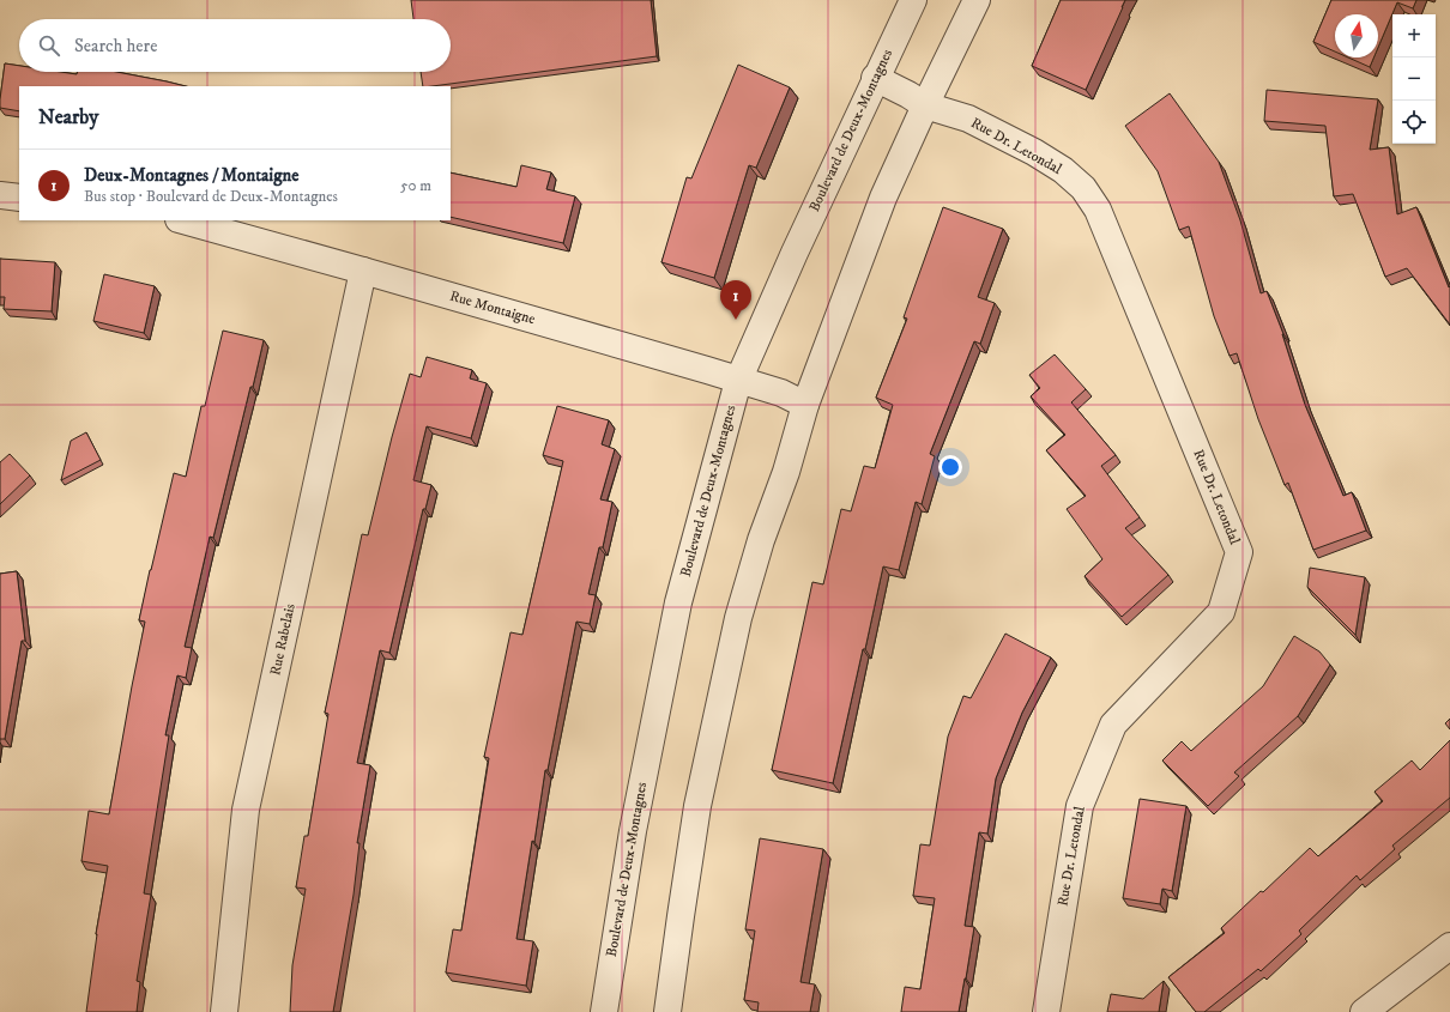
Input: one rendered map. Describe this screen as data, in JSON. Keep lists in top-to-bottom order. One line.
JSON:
{"streets":{"street":["Boulevard de Deux-Montagnes","Rue Dr. Letondal","Rue Montaigne","Rue Rabelais"]},"crossings":[["Boulevard de Deux-Montagnes","Rue Dr. Letondal"],["Boulevard de Deux-Montagnes","Rue Montaigne"],["Rue Montaigne","Rue Rabelais"]],"north":"top","page":{"map_buttons":["+","−"],"search":"Search here","heading":"Nearby","list":[{"mark":"1","name":"Deux-Montagnes / Montaigne","note":"Bus stop · Boulevard de Deux-Montagnes","value":"50 m"}],"pins":"1"}}
